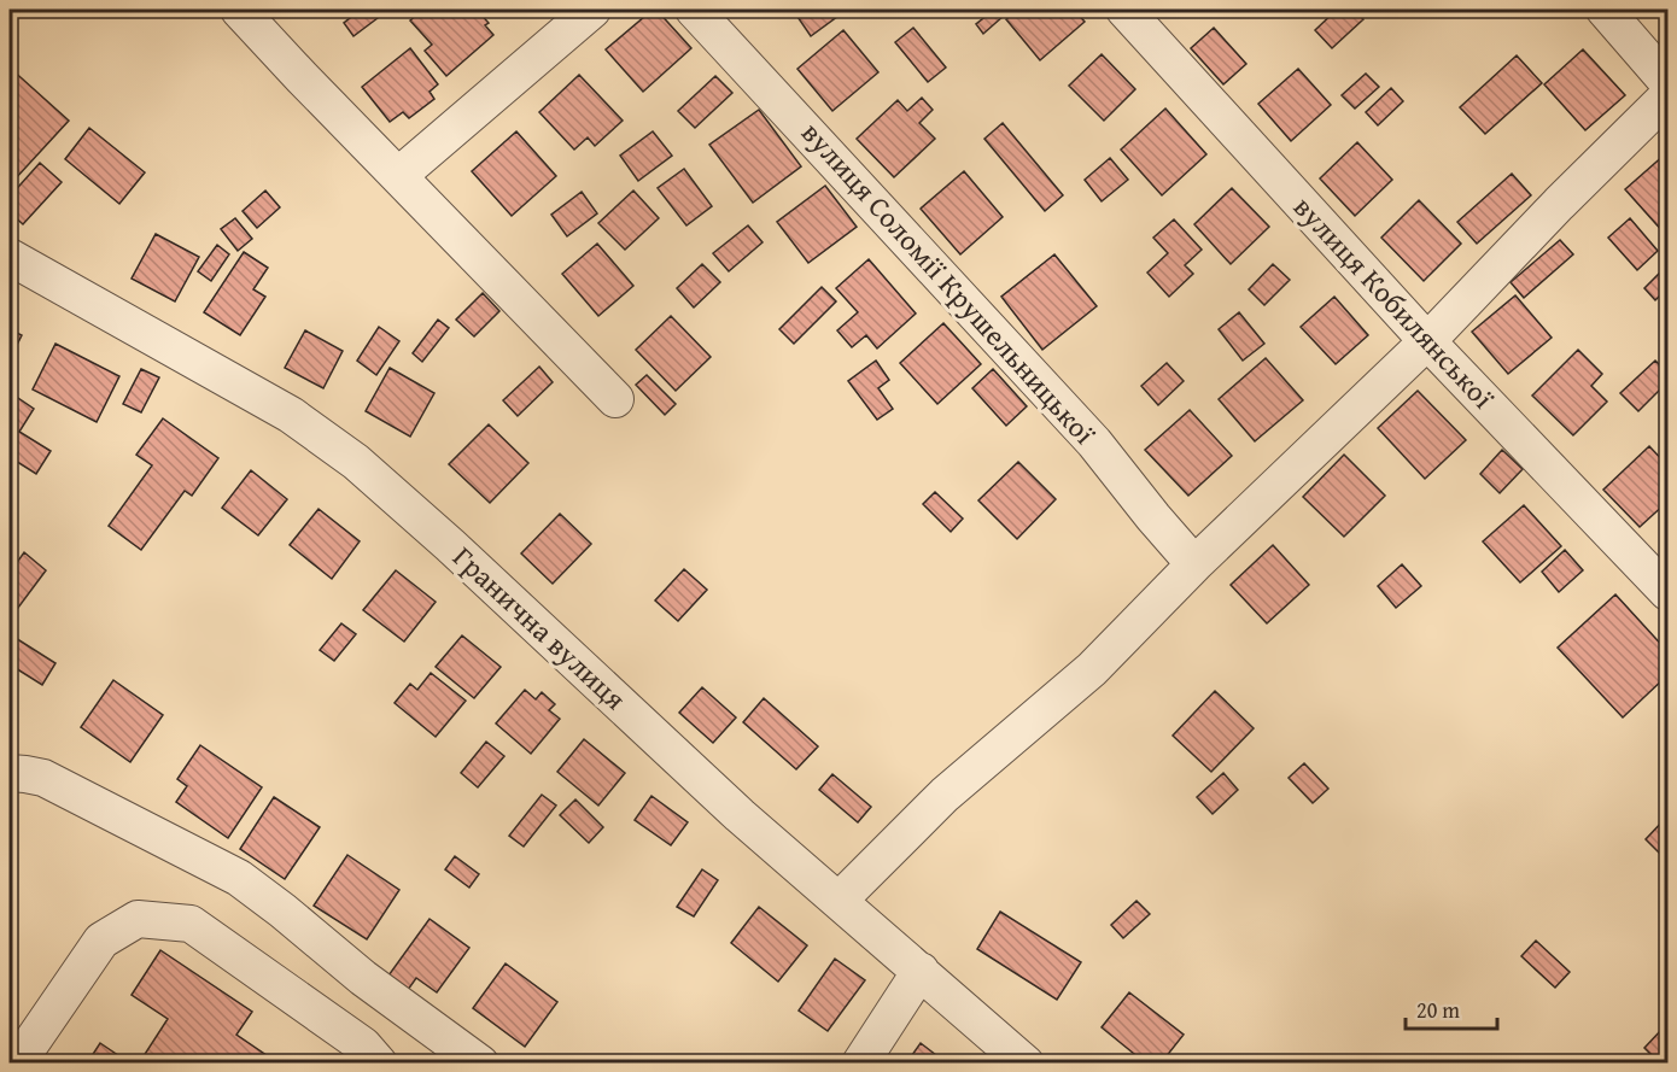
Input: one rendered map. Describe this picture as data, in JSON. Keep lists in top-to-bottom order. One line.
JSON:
{"streets":{"street":["вулиця Соломії Крушельницької","вулиця Кобилянської","Гранична вулиця"]},"scale_bar":"20 m"}
